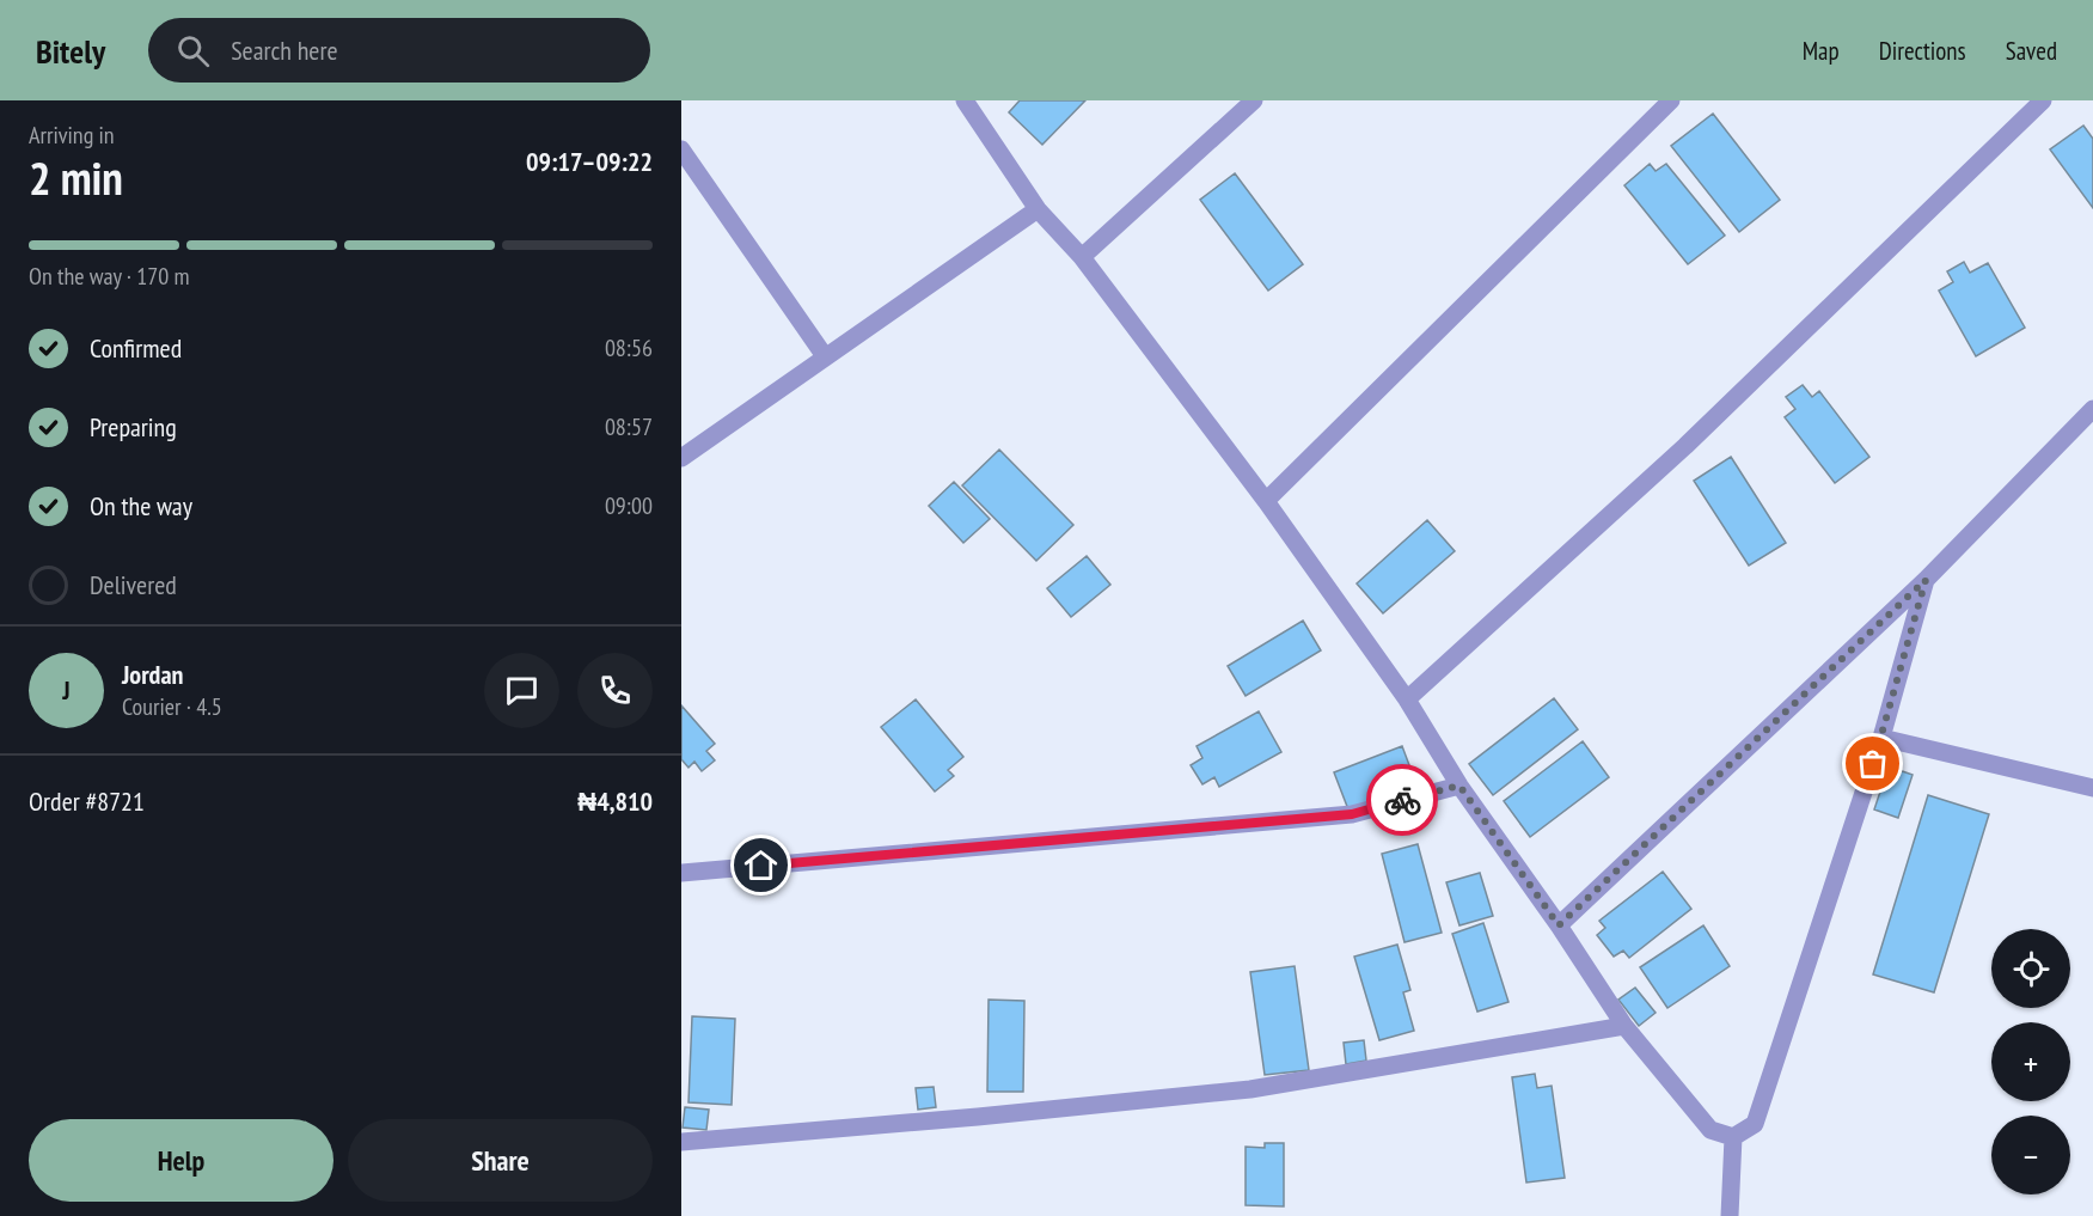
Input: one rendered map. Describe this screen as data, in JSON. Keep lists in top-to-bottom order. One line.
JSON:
{"page":{"header":"Bitely","search":"Search here","nav":["Map","Directions","Saved"],"heading":["2 min","Arriving in","09:17–09:22"],"panel":["Jordan","Courier · 4.5","Order #8721","₦4,810"],"bar":"On the way · 170 m","list":[["Confirmed","08:56"],["Preparing","08:57"],["On the way","09:00"],"Delivered"],"round":"J","map_buttons":["+","−"],"buttons":["Help","Share"]}}
